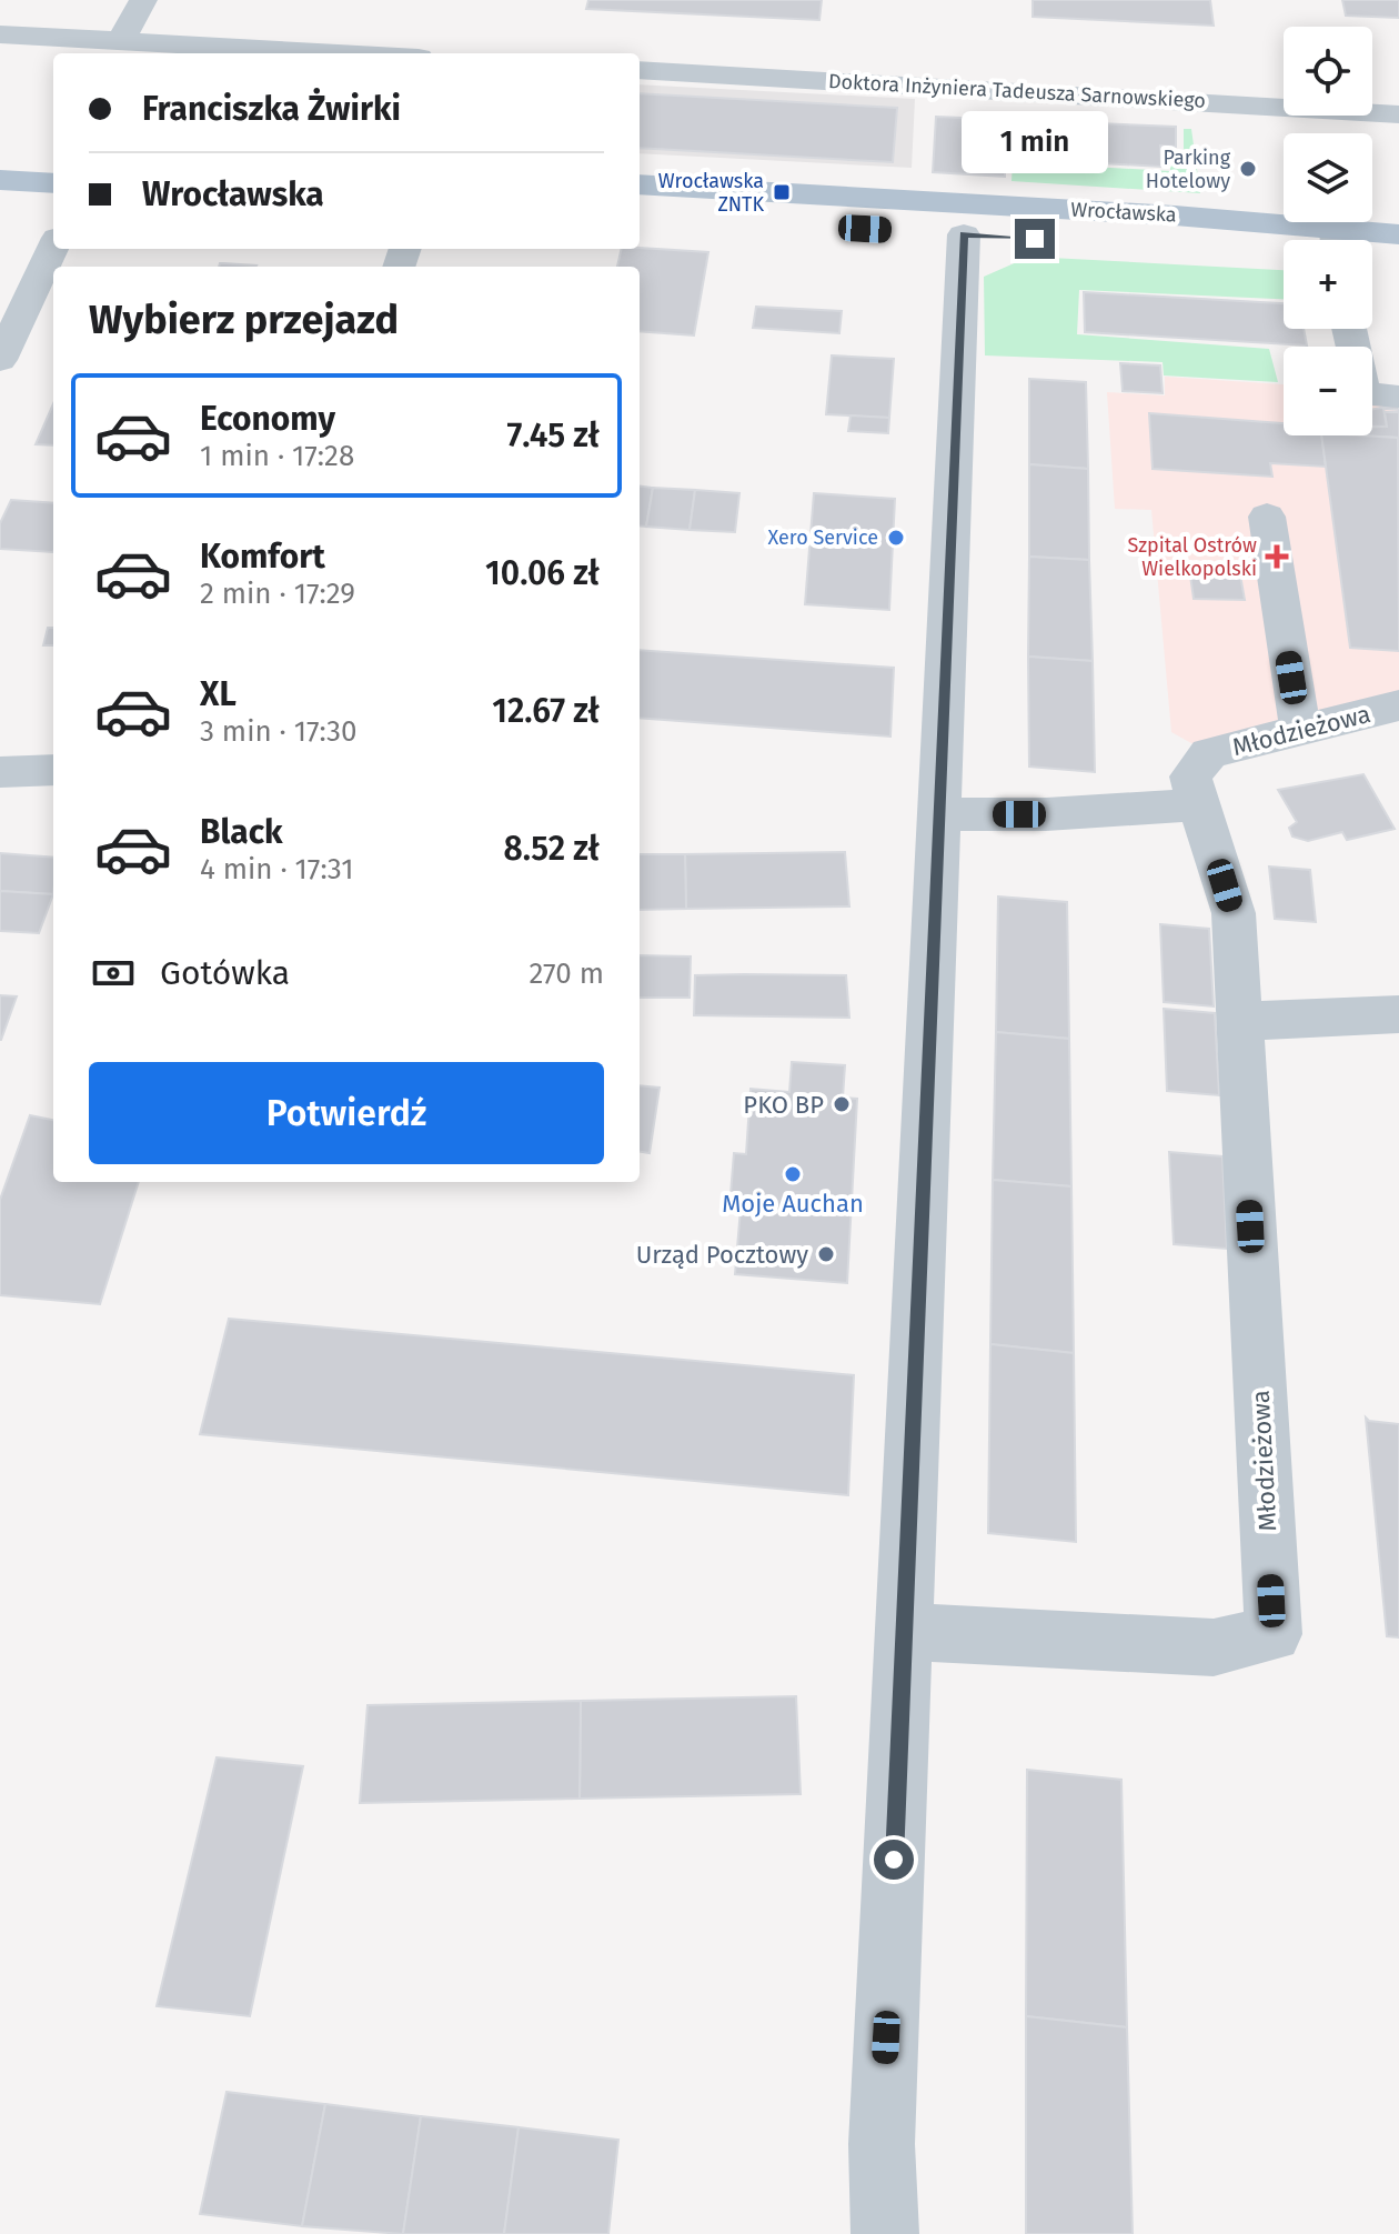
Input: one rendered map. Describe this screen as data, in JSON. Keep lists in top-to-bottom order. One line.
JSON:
{"streets":{"main road":["Wrocławska"],"street":["Doktora Inżyniera Tadeusza Sarnowskiego","Młodzieżowa"]},"places":{"other":["Parking Hotelowy","Xero Service","PKO BP","Moje Auchan","Urząd Pocztowy"],"transit":["Wrocławska ZNTK"],"health":["Szpital Ostrów Wielkopolski"]},"page":{"map_buttons":["+","−"],"banner":["Franciszka Żwirki","Wrocławska"],"bubble":"1 min","heading":"Wybierz przejazd","list":[{"name":"Economy","note":"1 min · 17:28","value":"7.45 zł"},{"name":"Komfort","note":"2 min · 17:29","value":"10.06 zł"},{"name":"XL","note":"3 min · 17:30","value":"12.67 zł"},{"name":"Black","note":"4 min · 17:31","value":"8.52 zł"}],"pay":["Gotówka","270 m"],"buttons":"Potwierdź"}}
